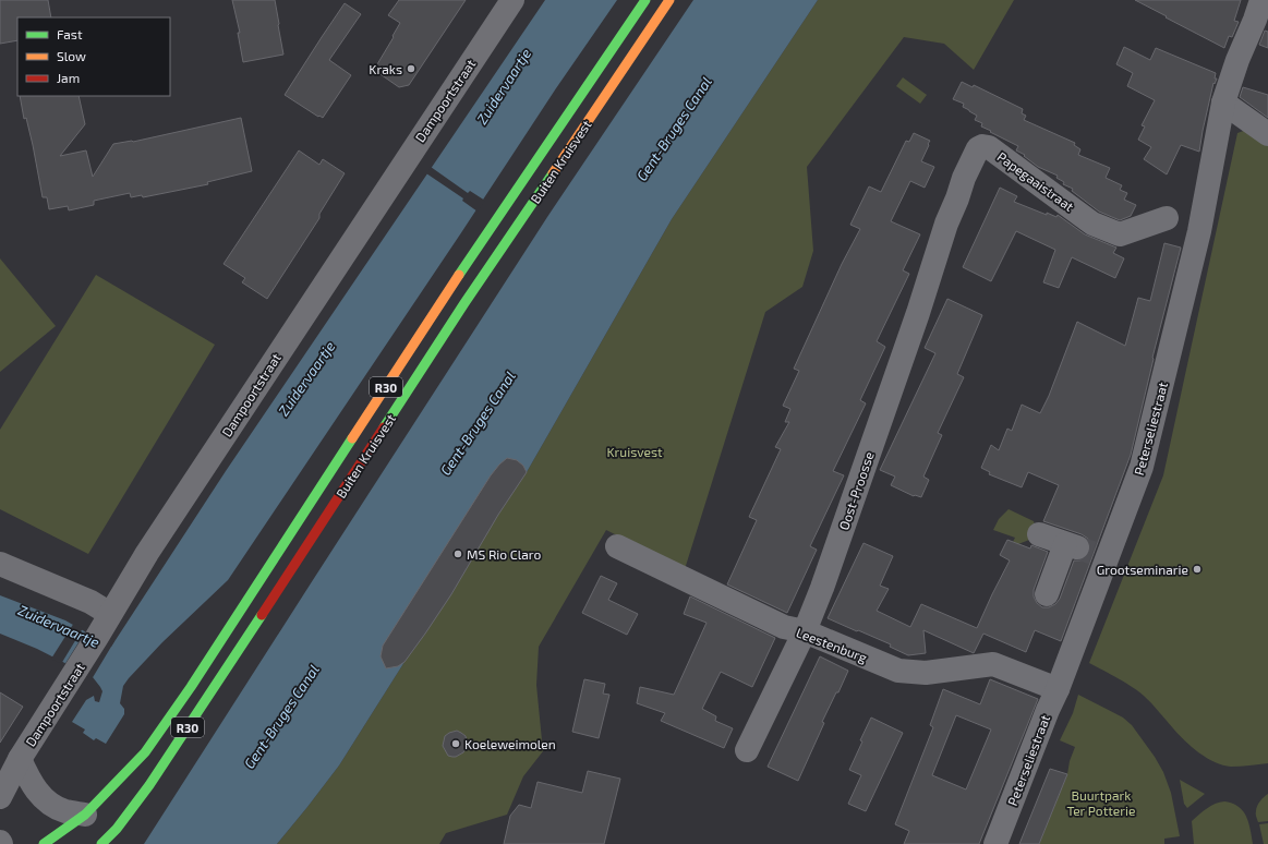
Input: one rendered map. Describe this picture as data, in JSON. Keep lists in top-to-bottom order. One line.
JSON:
{"streets":{"main road":["Buiten Kruisvest","R30"],"street":["Dampoortstraat","Papegaaistraat","Peterseliestraat","Oost-Proosse","Leestenburg"]},"crossings":[["Papegaaistraat","Oost-Proosse"],["Peterseliestraat","Leestenburg"],["Oost-Proosse","Leestenburg"]],"water":["Zuidervaartje","Gent-Bruges Canal"],"parks":["Kruisvest","Buurtpark Ter Potterie"],"places":["Kraks","MS Rio Claro","Grootseminarie","Koeleweimolen"],"legend":["Fast","Slow","Jam"]}
